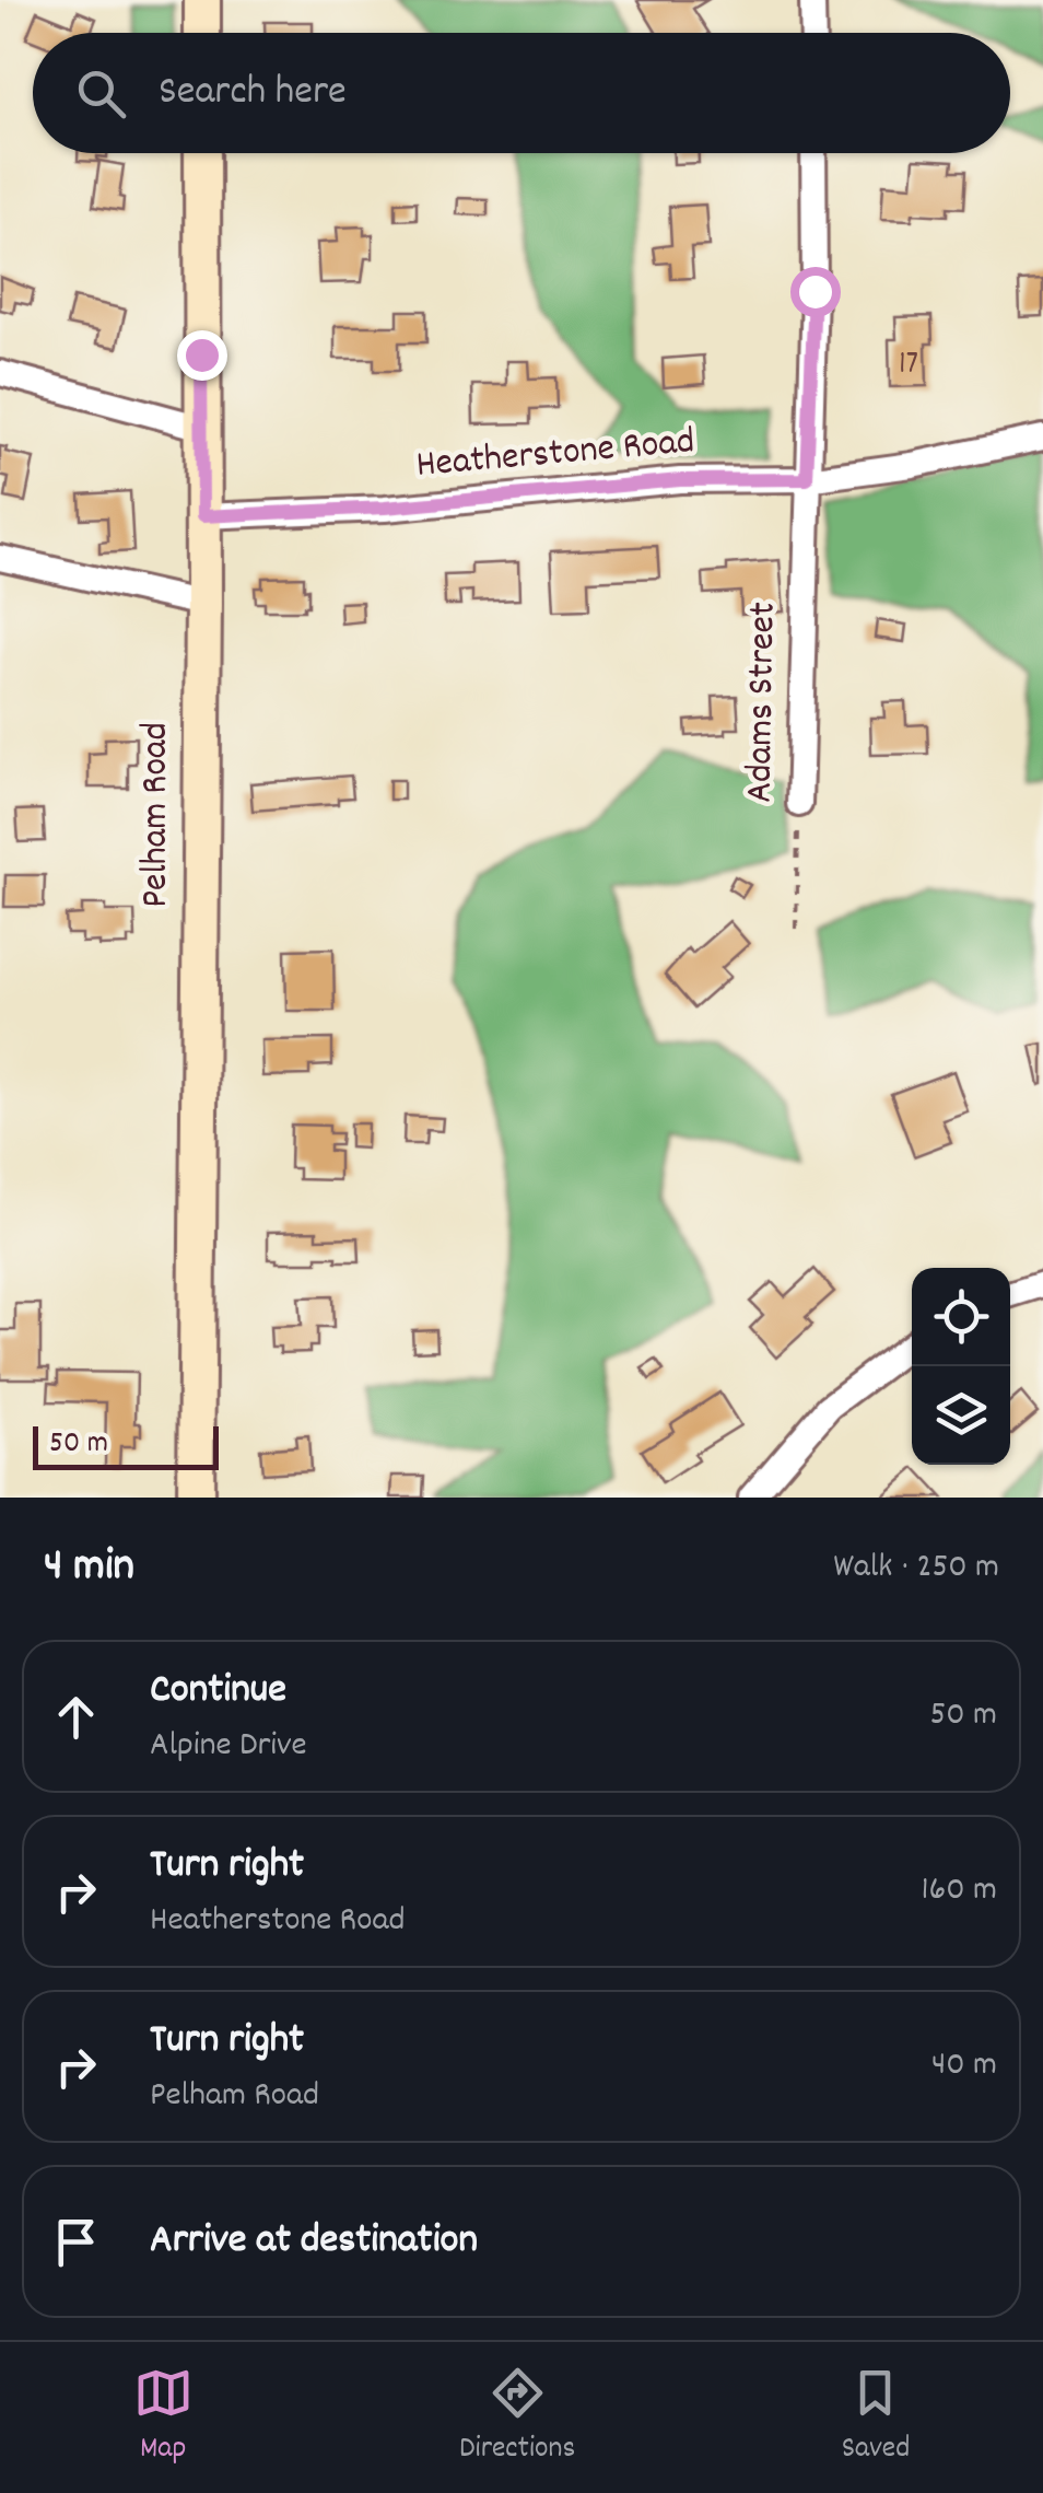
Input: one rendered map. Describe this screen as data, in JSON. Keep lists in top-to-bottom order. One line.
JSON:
{"streets":{"main road":["Pelham Road"],"street":["Heatherstone Road","Adams Street"]},"crossings":[["Heatherstone Road","Adams Street"],["Heatherstone Road","Pelham Road"]],"house_numbers":["17"],"scale_bar":"50 m","page":{"search":"Search here","scale":"50 m","heading":["4 min","Walk · 250 m"],"list":[["Continue","Alpine Drive","50 m"],["Turn right","Heatherstone Road","160 m"],["Turn right","Pelham Road","40 m"],"Arrive at destination"],"nav":["Map","Directions","Saved"]}}
